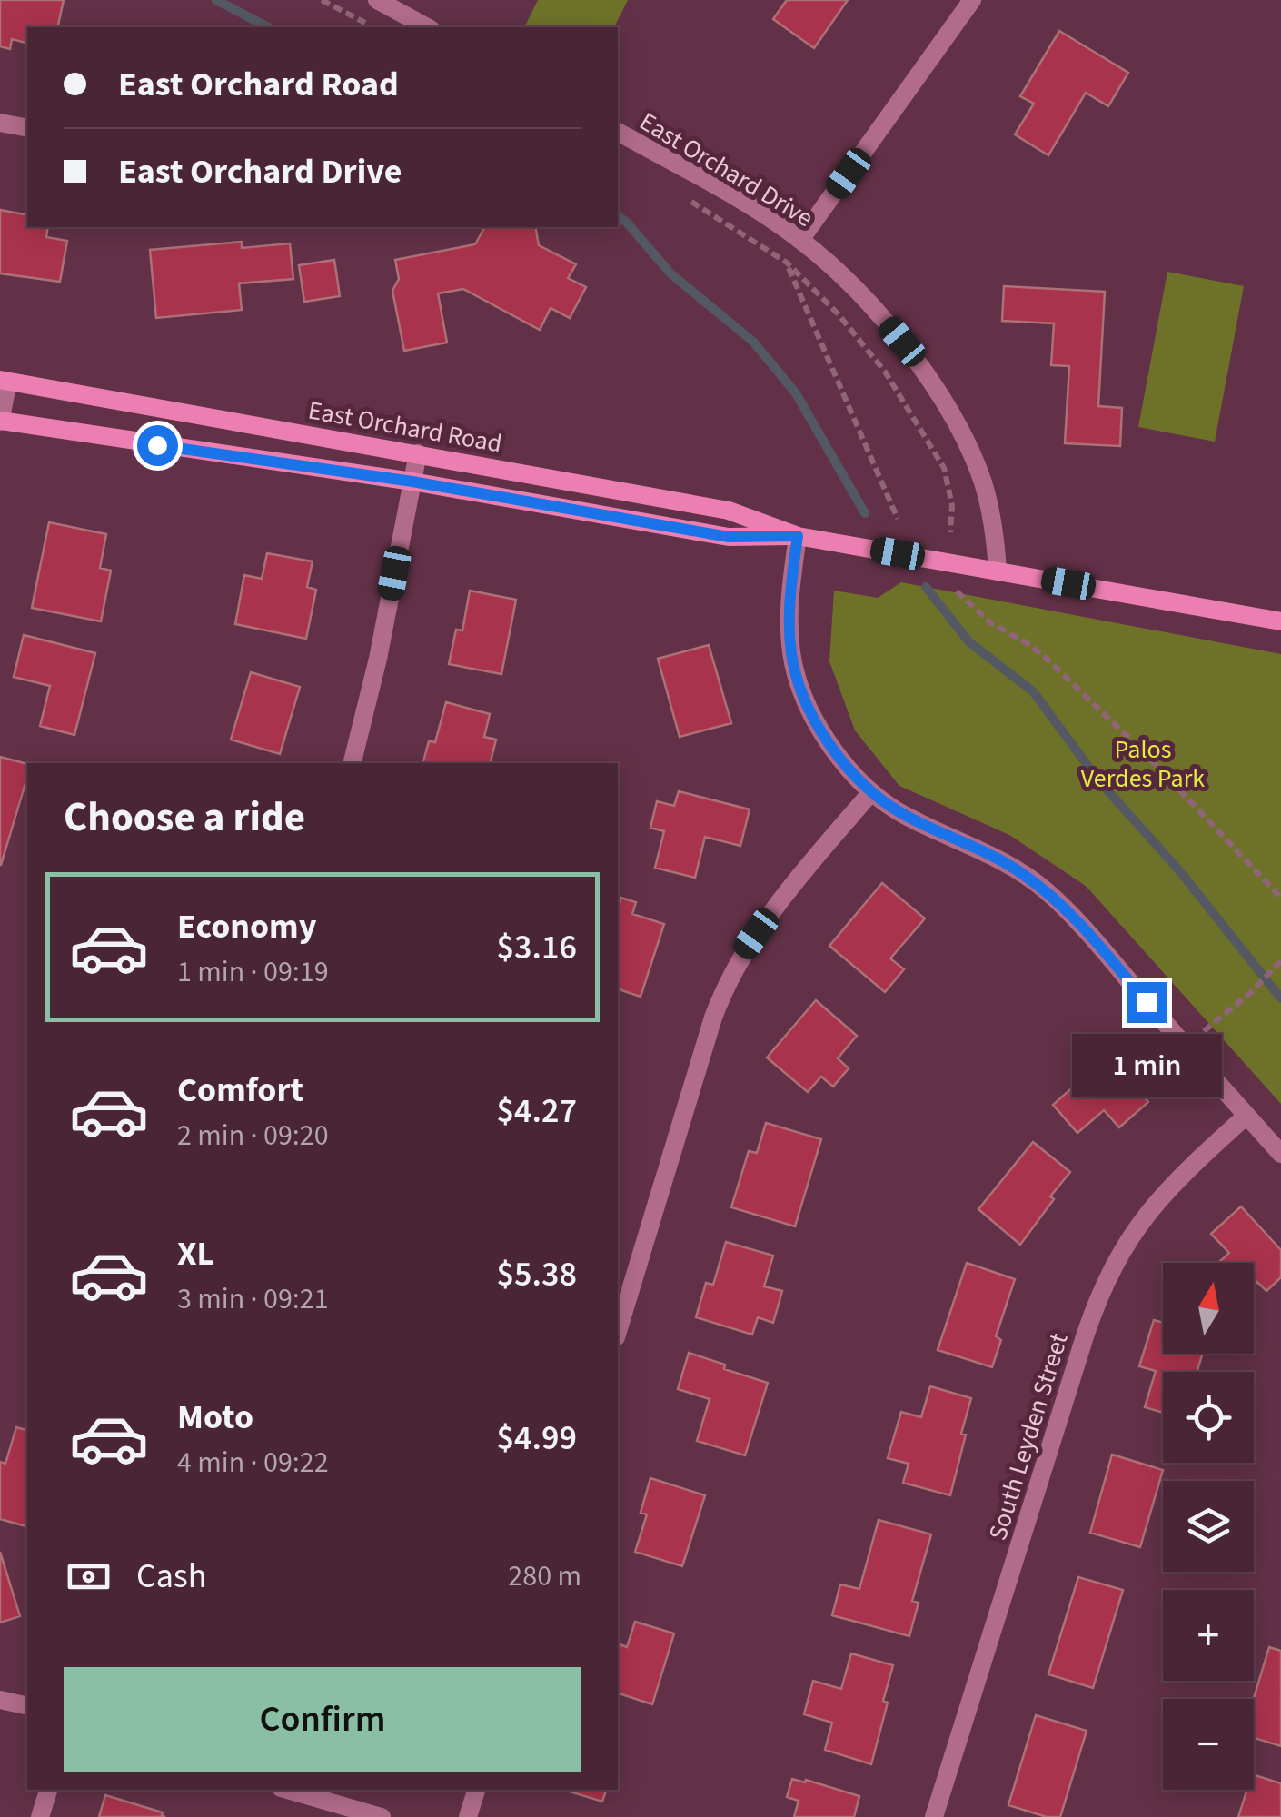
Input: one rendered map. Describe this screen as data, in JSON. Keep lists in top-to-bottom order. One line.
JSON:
{"streets":{"main road":["East Orchard Road"],"street":["East Orchard Drive","South Leyden Street"]},"crossings":[["East Orchard Drive","East Orchard Road"]],"parks":["Palos Verdes Park"],"north":"top","page":{"banner":["East Orchard Road","East Orchard Drive"],"heading":"Choose a ride","list":[{"name":"Economy","note":"1 min · 09:19","value":"$3.16"},{"name":"Comfort","note":"2 min · 09:20","value":"$4.27"},{"name":"XL","note":"3 min · 09:21","value":"$5.38"},{"name":"Moto","note":"4 min · 09:22","value":"$4.99"}],"bubble":"1 min","map_buttons":["+","−"],"pay":["Cash","280 m"],"buttons":"Confirm"}}
